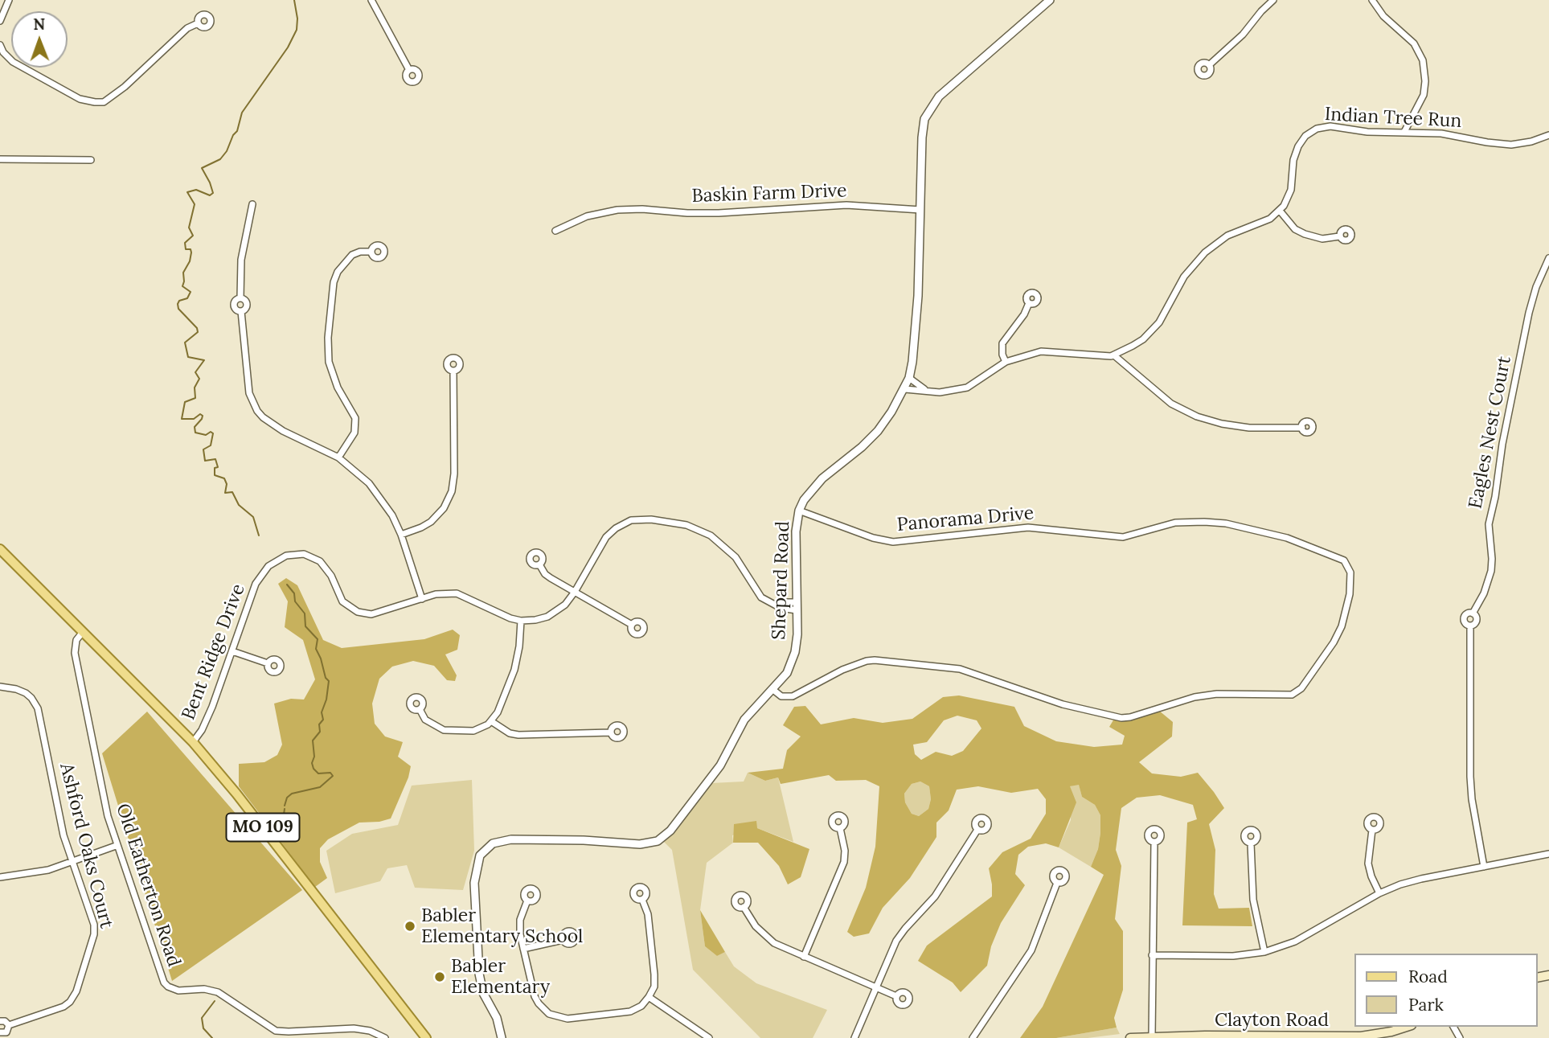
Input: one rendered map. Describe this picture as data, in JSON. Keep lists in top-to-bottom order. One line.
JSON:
{"streets":{"main road":["MO 109","Clayton Road"],"street":["Indian Tree Run","Baskin Farm Drive","Eagles Nest Court","Panorama Drive","Shepard Road","Bent Ridge Drive","Ashford Oaks Court","Old Eatherton Road"]},"crossings":[["Baskin Farm Drive","Shepard Road"],["Panorama Drive","Shepard Road"],["Shepard Road","Bent Ridge Drive"],["Bent Ridge Drive","MO 109"],["MO 109","Old Eatherton Road"]],"places":["Babler Elementary School","Babler Elementary"],"legend":["Road","Park"],"north":"top"}
